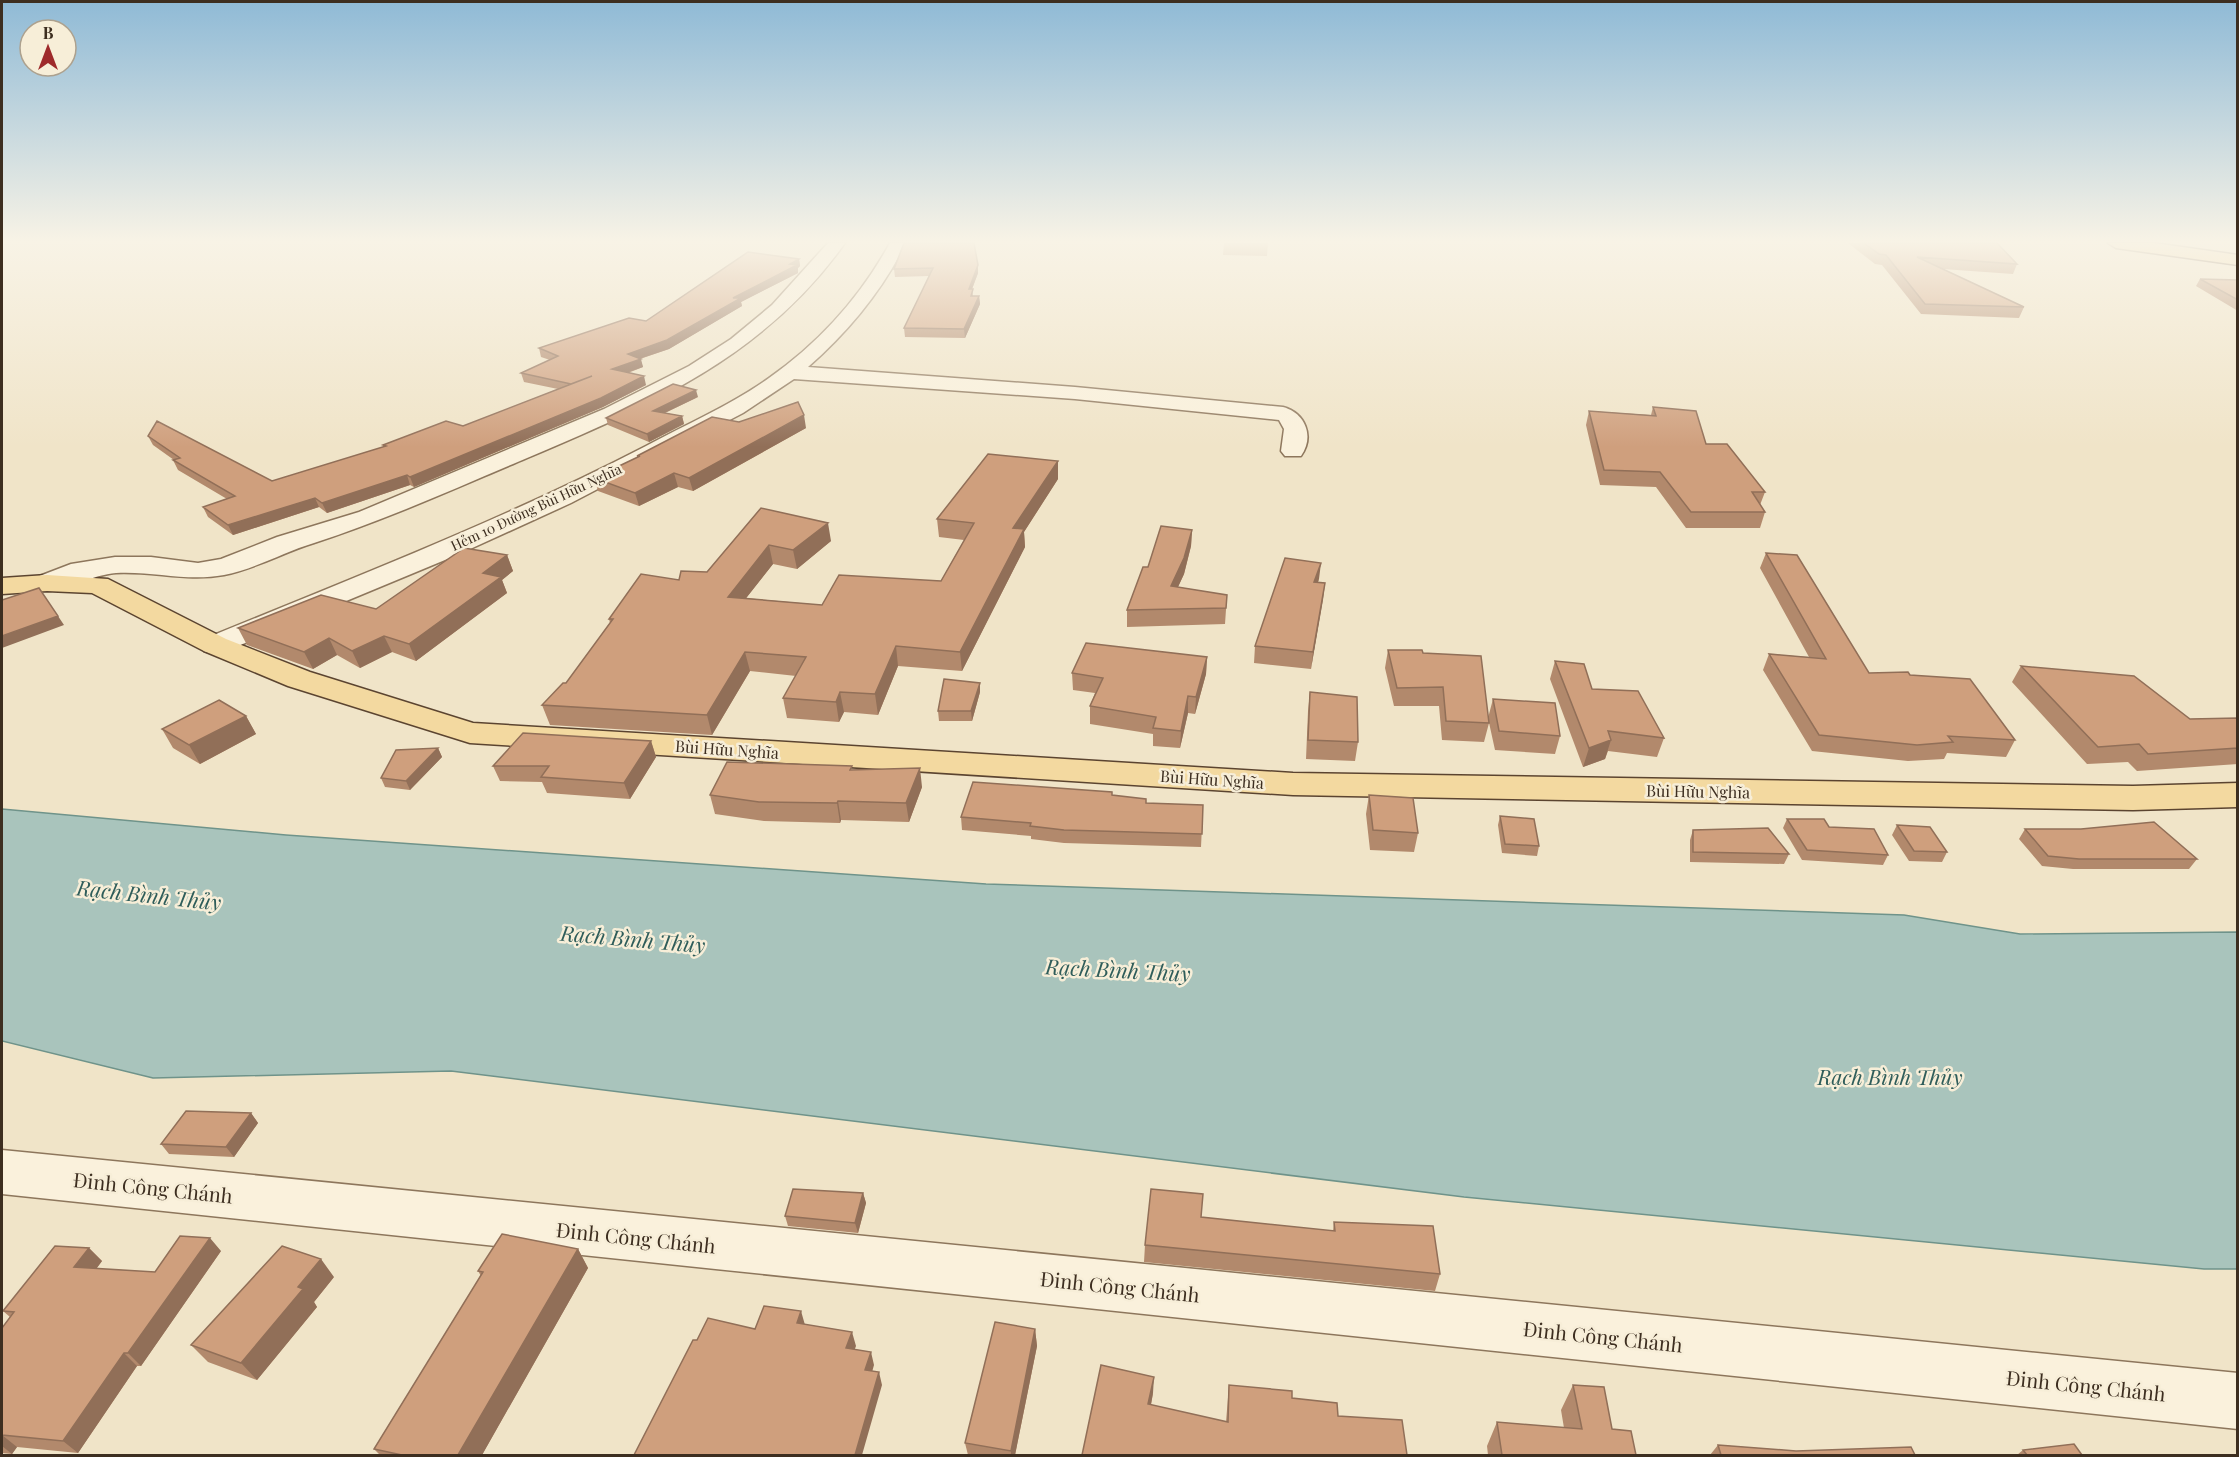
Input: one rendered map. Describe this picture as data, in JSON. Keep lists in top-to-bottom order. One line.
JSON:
{"streets":{"main road":["Bùi Hữu Nghĩa"],"street":["Hẻm 10 Đường Bùi Hữu Nghĩa","Đinh Công Chánh"]},"crossings":[["Hẻm 10 Đường Bùi Hữu Nghĩa","Bùi Hữu Nghĩa"]],"water":["Rạch Bình Thủy"],"north":"top"}
